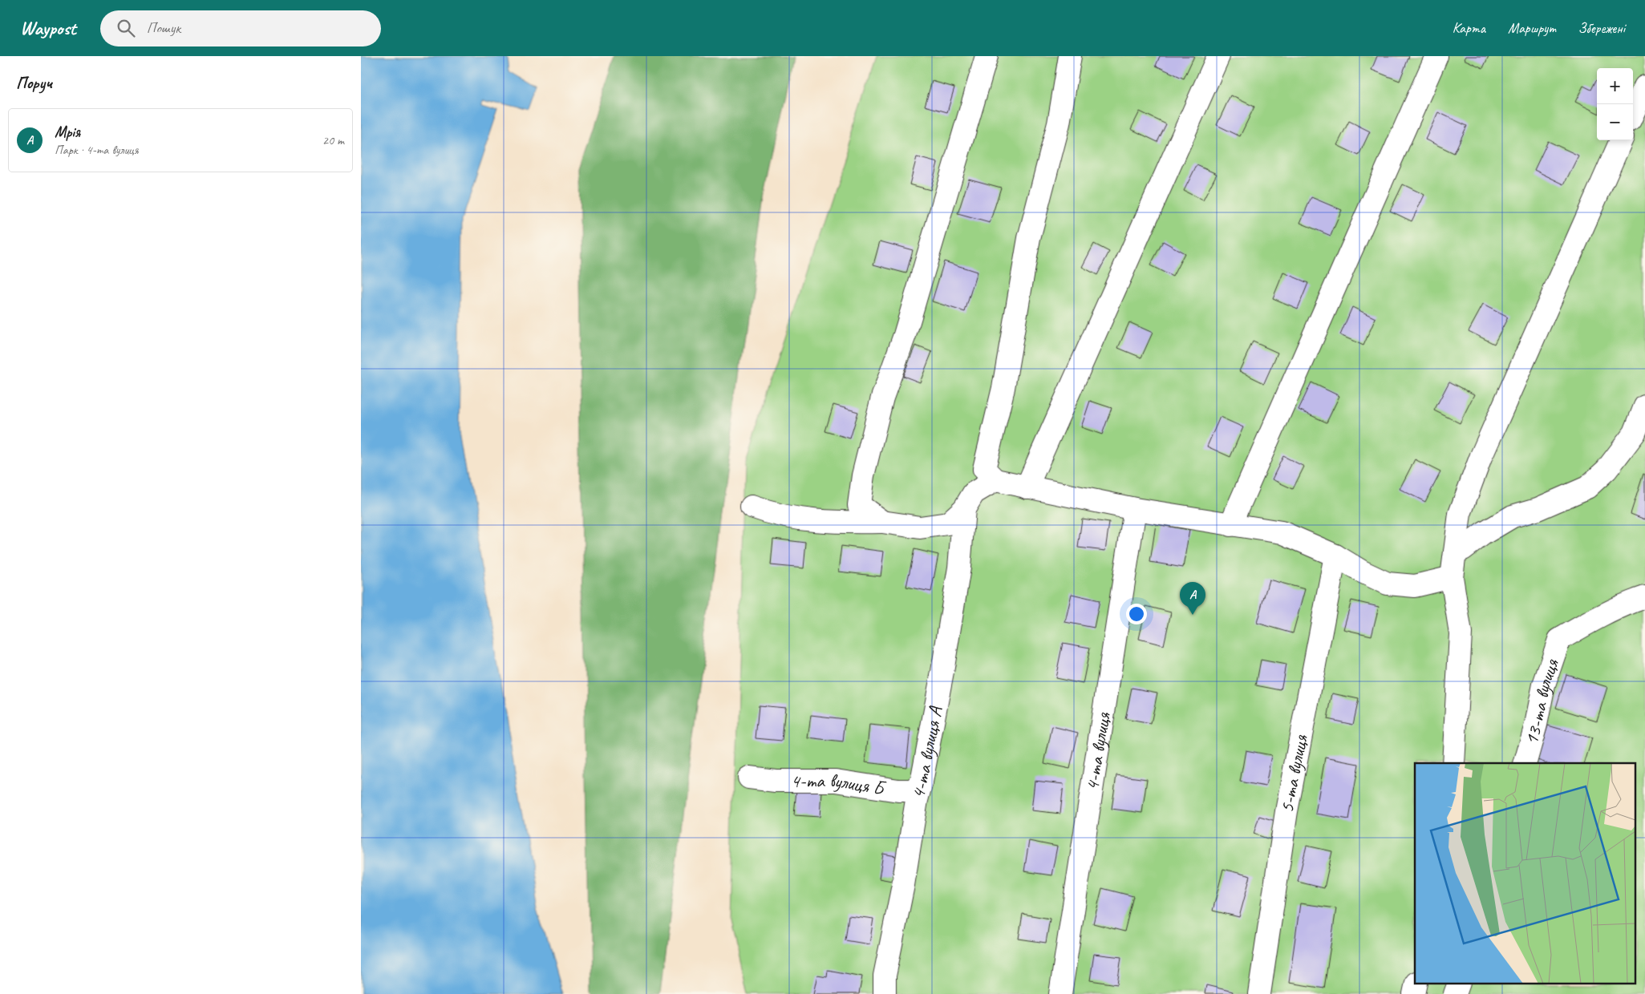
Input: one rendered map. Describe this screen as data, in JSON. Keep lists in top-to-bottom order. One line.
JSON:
{"streets":{"street":["13-та вулиця","4-та вулиця А","4-та вулиця","5-та вулиця","4-та вулиця Б"]},"crossings":[["4-та вулиця А","4-та вулиця Б"]],"page":{"header":"Waypost","search":"Пошук","nav":["Карта","Маршрут","Збережені"],"heading":"Поруч","map_buttons":["+","−"],"list":[{"mark":"A","name":"Мрія","note":"Парк · 4-та вулиця","value":"20 m"}],"pins":"A"}}
